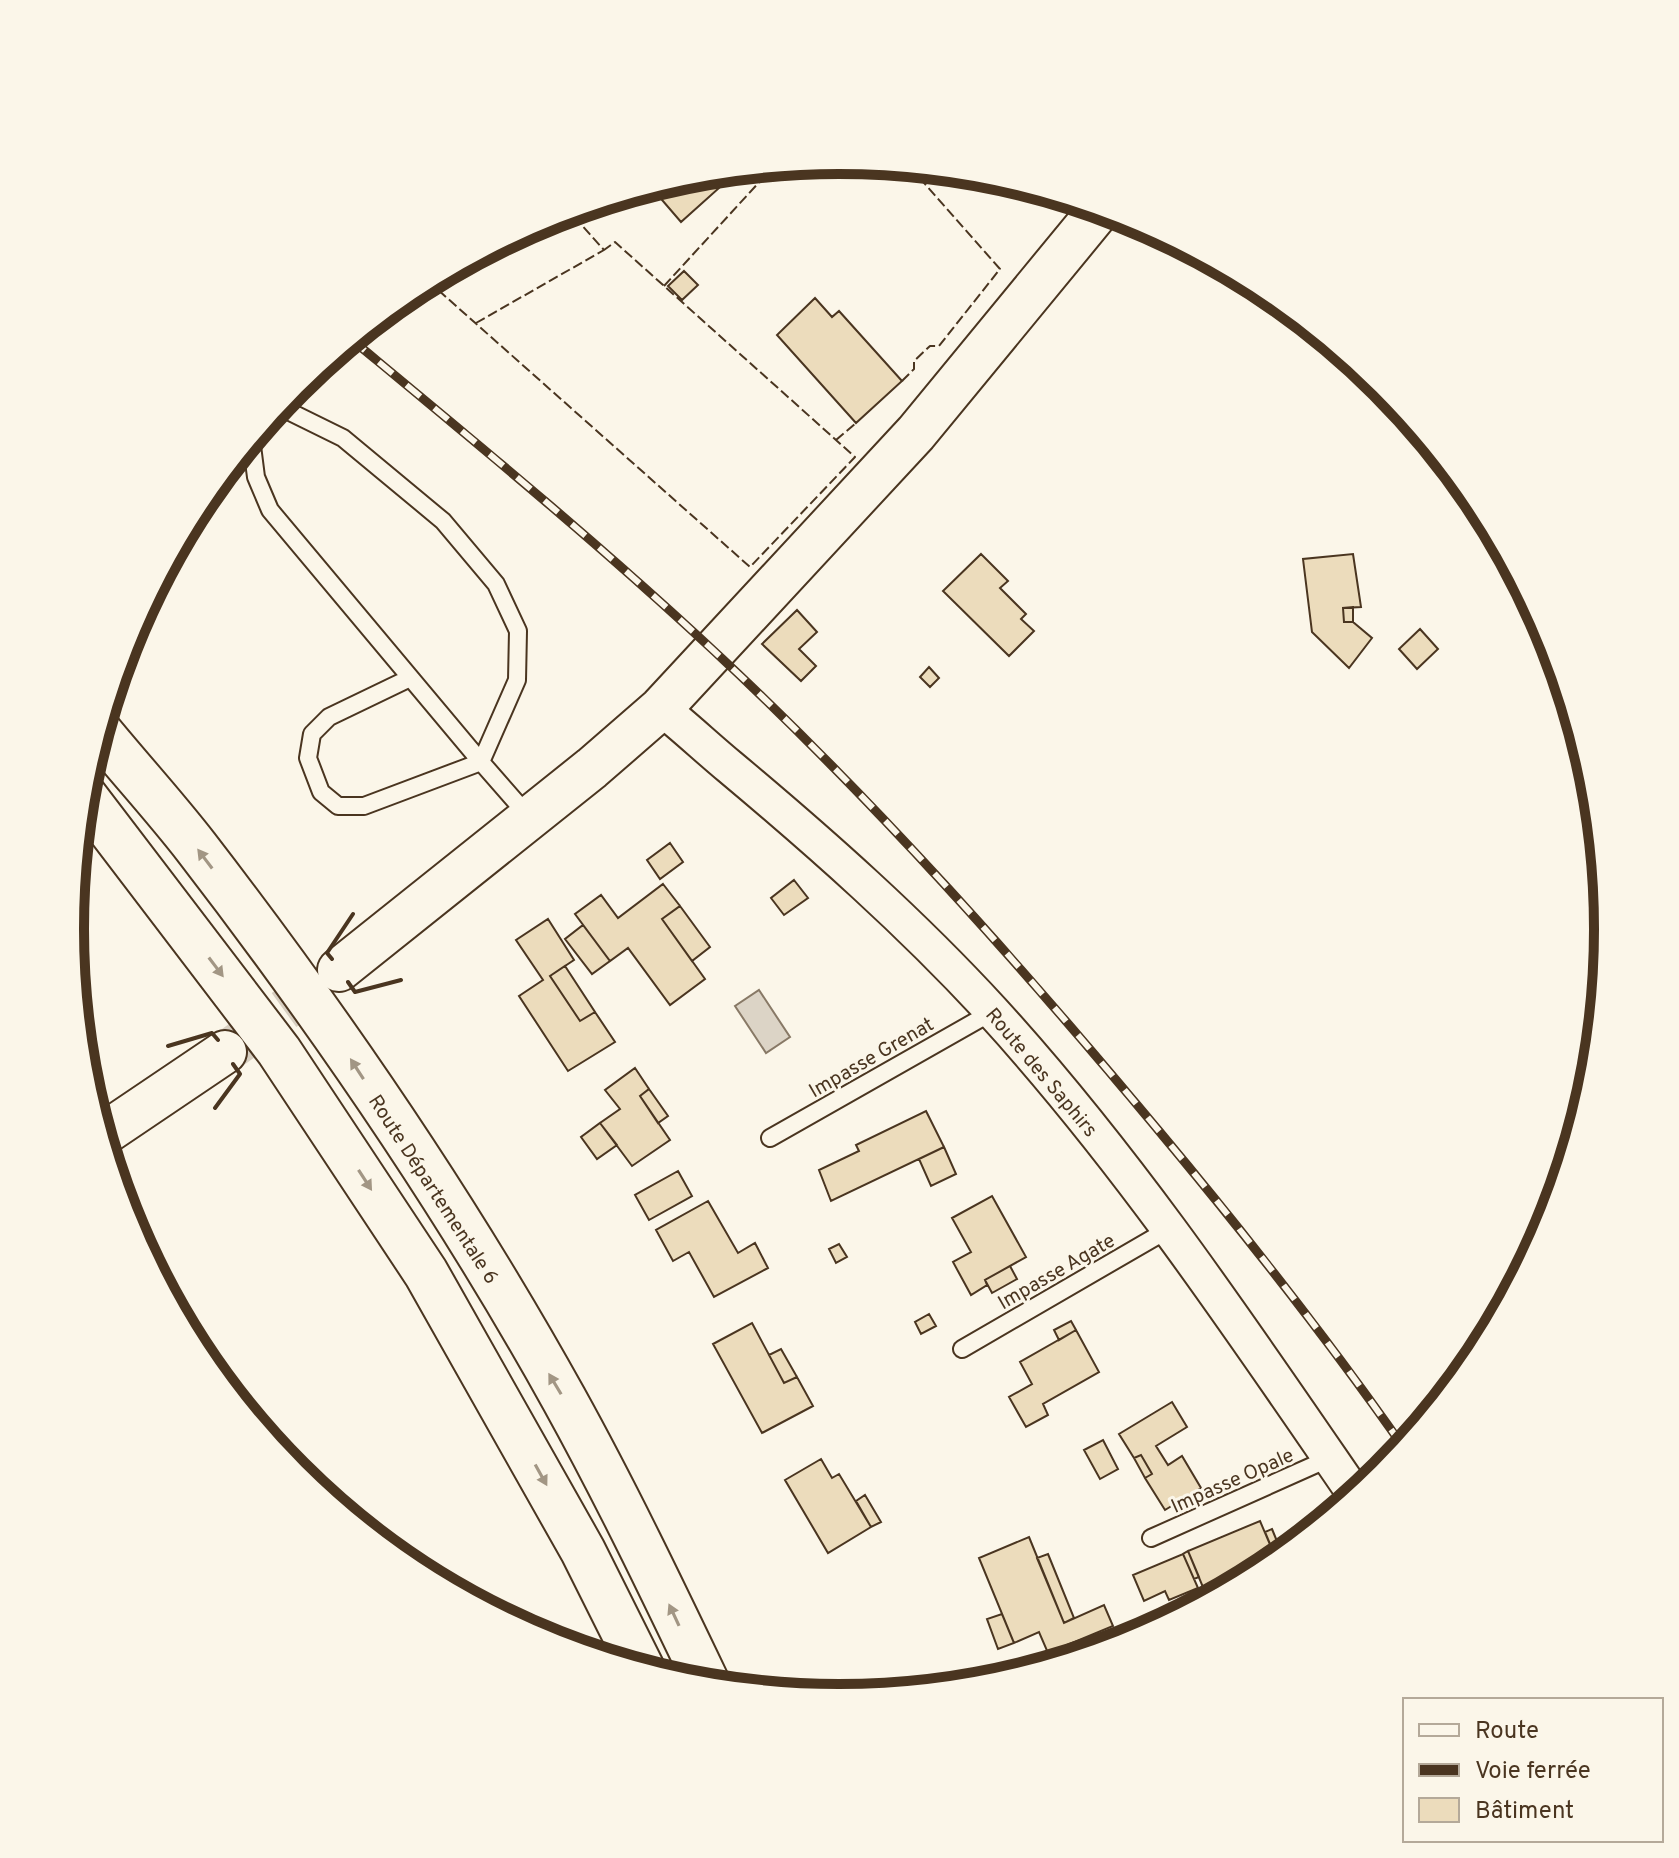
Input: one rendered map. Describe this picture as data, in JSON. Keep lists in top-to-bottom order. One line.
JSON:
{"streets":{"highway":["Route Départementale 6"],"street":["Route des Saphirs"],"lane":["Impasse Grenat","Impasse Agate","Impasse Opale"]},"crossings":[["Impasse Grenat","Route des Saphirs"],["Route des Saphirs","Impasse Agate"],["Route des Saphirs","Impasse Opale"]],"legend":["Route","Voie ferrée","Bâtiment"]}
